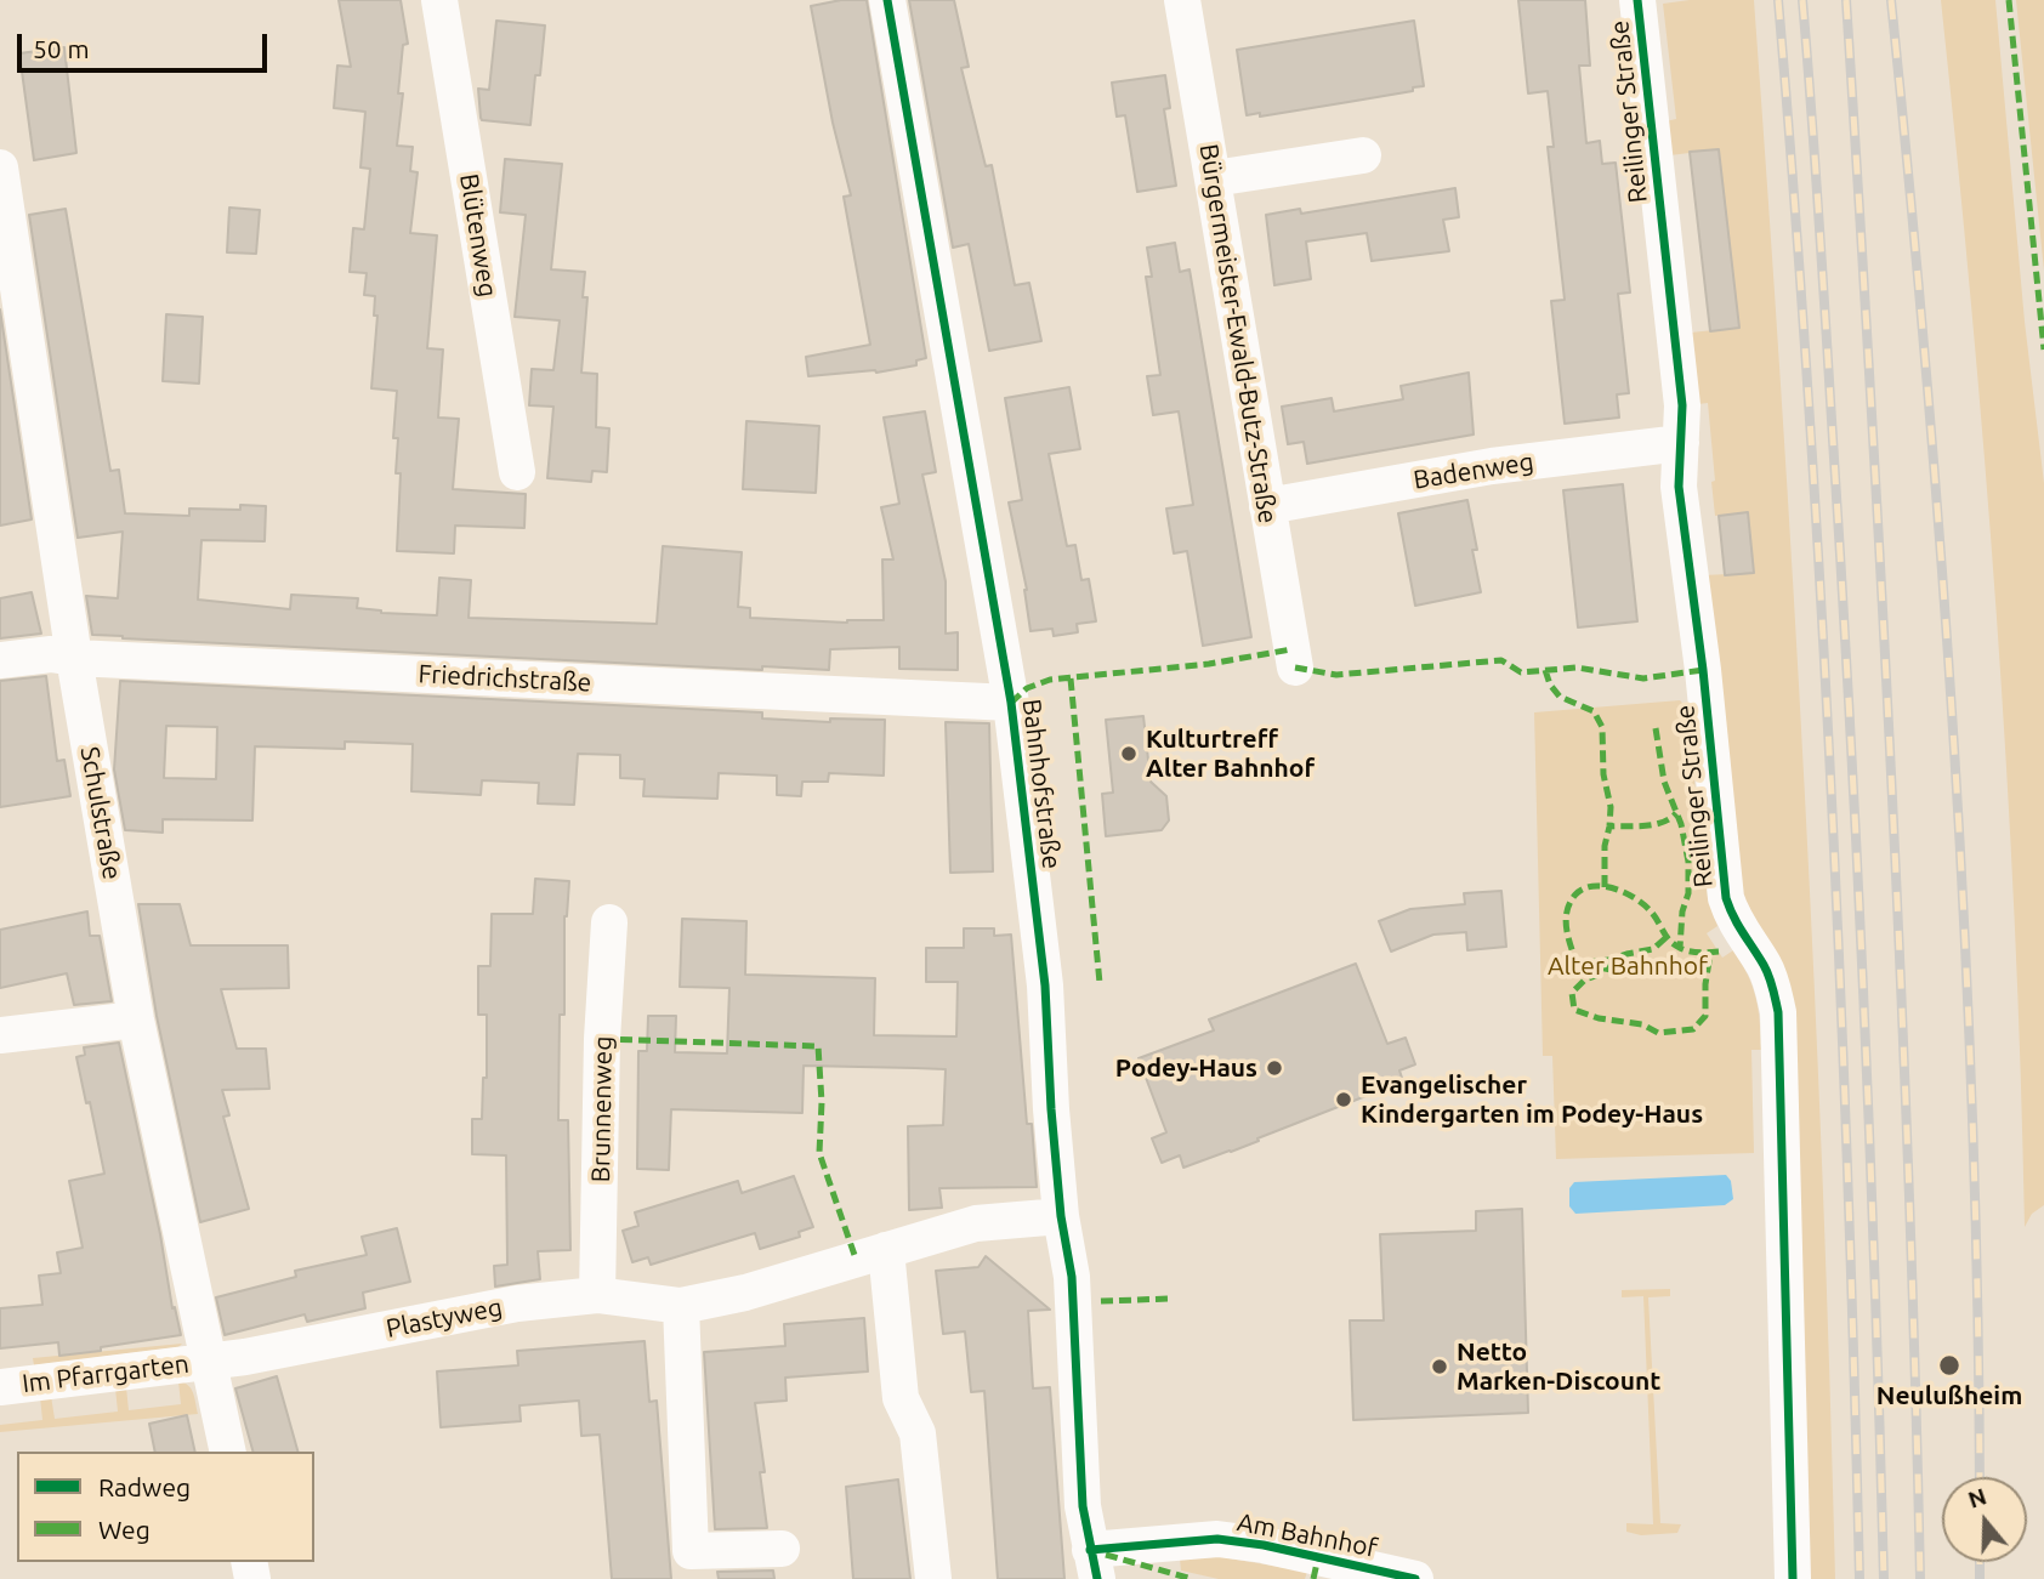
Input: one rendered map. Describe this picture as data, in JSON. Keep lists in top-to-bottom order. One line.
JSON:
{"streets":{"street":["Reilinger Straße","Blütenweg","Bürgermeister-Ewald-Butz-Straße","Badenweg","Friedrichstraße","Bahnhofstraße","Schulstraße","Brunnenweg","Plastyweg","Im Pfarrgarten","Am Bahnhof"]},"crossings":[["Reilinger Straße","Badenweg"],["Bürgermeister-Ewald-Butz-Straße","Badenweg"],["Friedrichstraße","Bahnhofstraße"],["Friedrichstraße","Schulstraße"],["Bahnhofstraße","Plastyweg"],["Bahnhofstraße","Am Bahnhof"],["Schulstraße","Plastyweg"],["Schulstraße","Im Pfarrgarten"],["Brunnenweg","Plastyweg"],["Plastyweg","Im Pfarrgarten"]],"parks":["Alter Bahnhof"],"places":["Kulturtreff Alter Bahnhof","Podey-Haus","Evangelischer Kindergarten im Podey-Haus","Neulußheim","Netto Marken-Discount"],"legend":["Radweg","Weg"],"scale_bar":"50 m","north":"top"}
